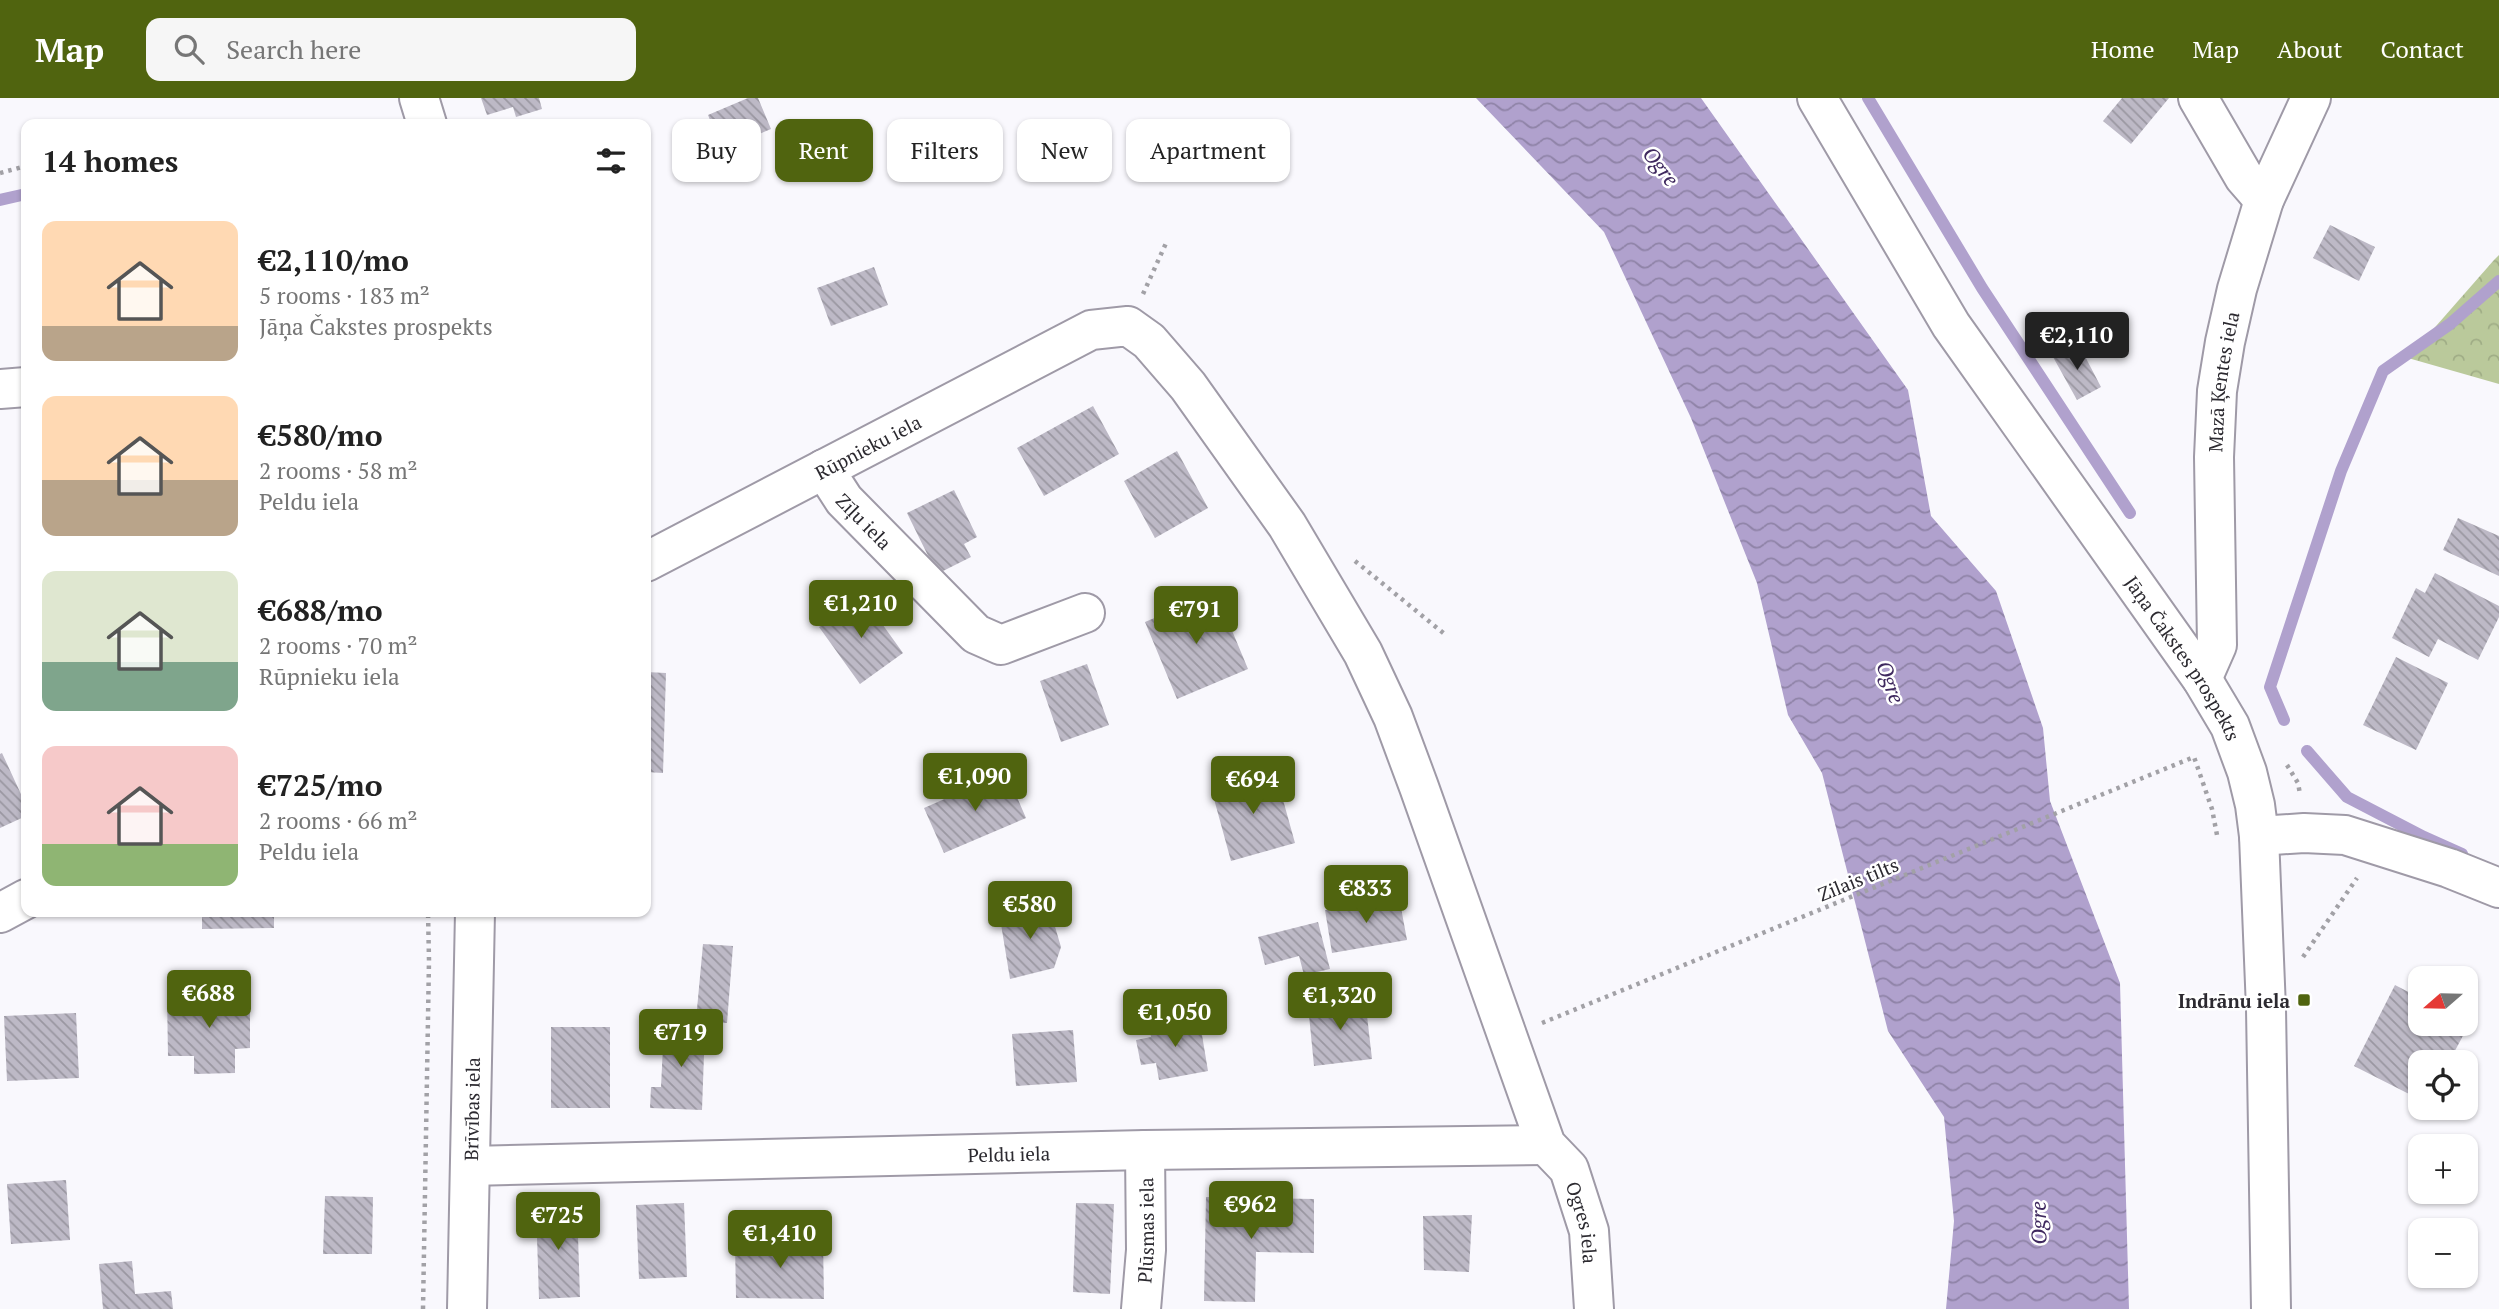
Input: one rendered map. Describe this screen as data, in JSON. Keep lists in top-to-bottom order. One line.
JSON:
{"streets":{"street":["Mazā Ķentes iela","Rūpnieku iela","Zīļu iela","Jāņa Čakstes prospekts","Brīvības iela","Peldu iela","Ogres iela","Plūsmas iela"],"path":["Zilais tilts"]},"crossings":[["Mazā Ķentes iela","Jāņa Čakstes prospekts"],["Rūpnieku iela","Zīļu iela"],["Brīvības iela","Peldu iela"],["Peldu iela","Ogres iela"],["Peldu iela","Plūsmas iela"]],"water":["Ogre"],"places":{"transit":["Indrānu iela"]},"north":"left","page":{"header":"Map","search":"Search here","nav":["Home","Map","About","Contact"],"chip":["Buy","Rent","Filters","New","Apartment"],"heading":"14 homes","list":[{"name":"€2,110/mo","note":"5 rooms · 183 m² · Jāņa Čakstes prospekts"},{"name":"€580/mo","note":"2 rooms · 58 m² · Peldu iela"},{"name":"€688/mo","note":"2 rooms · 70 m² · Rūpnieku iela"},{"name":"€725/mo","note":"2 rooms · 66 m² · Peldu iela"}],"price":["€2,110","€1,210","€791","€1,090","€694","€833","€580","€688","€1,320","€1,050","€719","€962","€725","€1,410"],"map_buttons":["+","−"]}}
